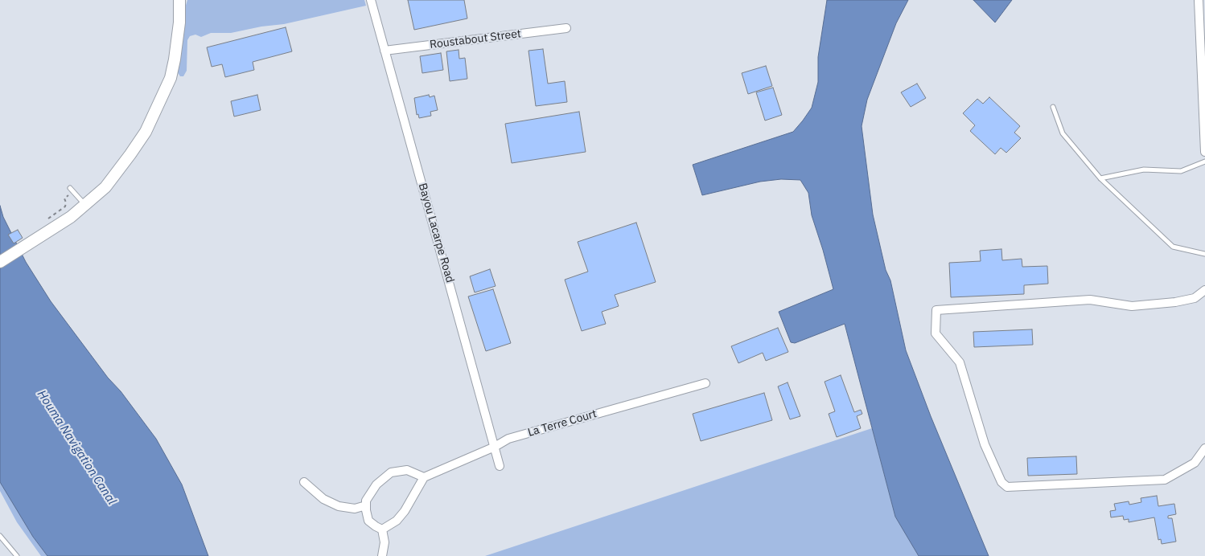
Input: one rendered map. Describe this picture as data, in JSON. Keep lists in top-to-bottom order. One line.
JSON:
{"streets":{"street":["Roustabout Street","Bayou Lacarpe Road","La Terre Court"]},"crossings":[["Roustabout Street","Bayou Lacarpe Road"],["Bayou Lacarpe Road","La Terre Court"]],"water":["Houma Navigation Canal"]}
